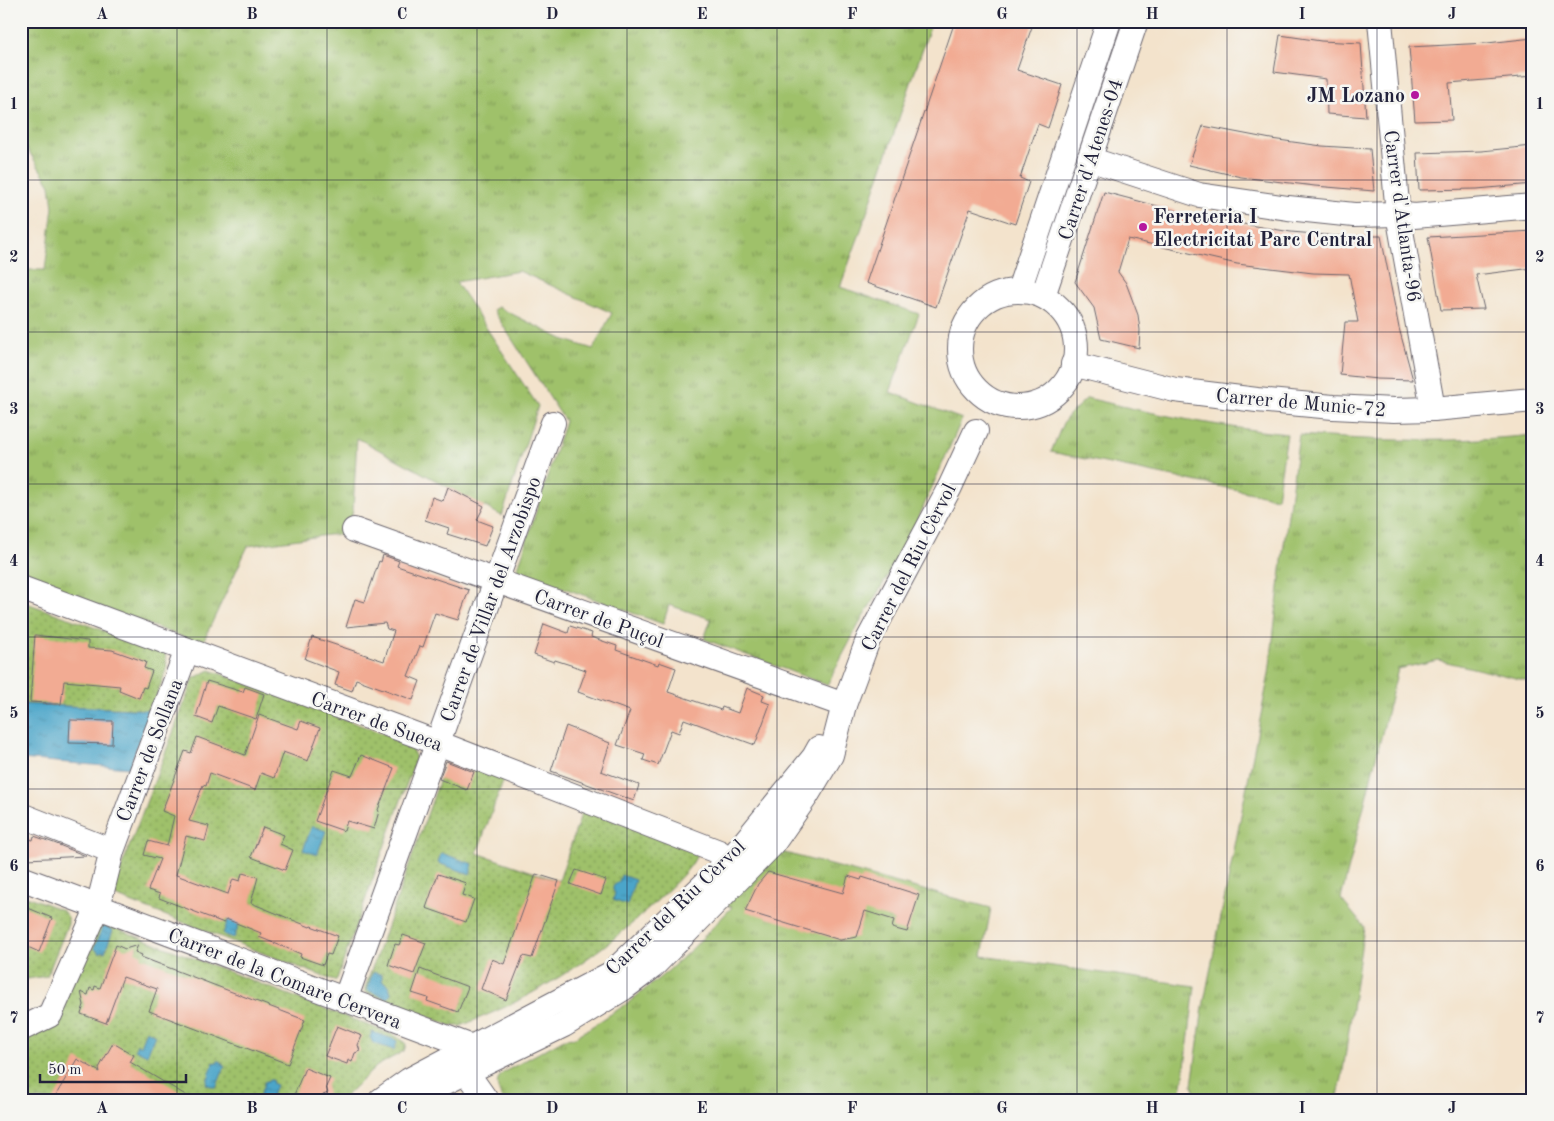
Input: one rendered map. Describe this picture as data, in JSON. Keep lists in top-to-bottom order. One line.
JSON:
{"streets":{"street":["Carrer d'Atenes-04","Carrer d'Atlanta-96","Carrer de Munic-72","Carrer del Riu Cèrvol","Carrer de Villar del Arzobispo","Carrer de Puçol","Carrer de Sueca","Carrer de Sollana","Carrer de la Comare Cervera"]},"crossings":[["Carrer d'Atenes-04","Carrer de Munic-72"],["Carrer d'Atenes-04","Carrer del Riu Cèrvol"],["Carrer d'Atlanta-96","Carrer de Munic-72"],["Carrer de Munic-72","Carrer del Riu Cèrvol"],["Carrer del Riu Cèrvol","Carrer de Puçol"],["Carrer del Riu Cèrvol","Carrer de Sueca"],["Carrer del Riu Cèrvol","Carrer de la Comare Cervera"],["Carrer de Villar del Arzobispo","Carrer de Puçol"],["Carrer de Villar del Arzobispo","Carrer de Sueca"],["Carrer de Villar del Arzobispo","Carrer de la Comare Cervera"],["Carrer de Sueca","Carrer de Sollana"],["Carrer de Sollana","Carrer de la Comare Cervera"]],"places":["JM Lozano","Ferreteria I Electricitat Parc Central"],"scale_bar":"50 m","grid":{"columns":["A","B","C","D","E","F","G","H","I","J"],"rows":["1","2","3","4","5","6","7"]}}
